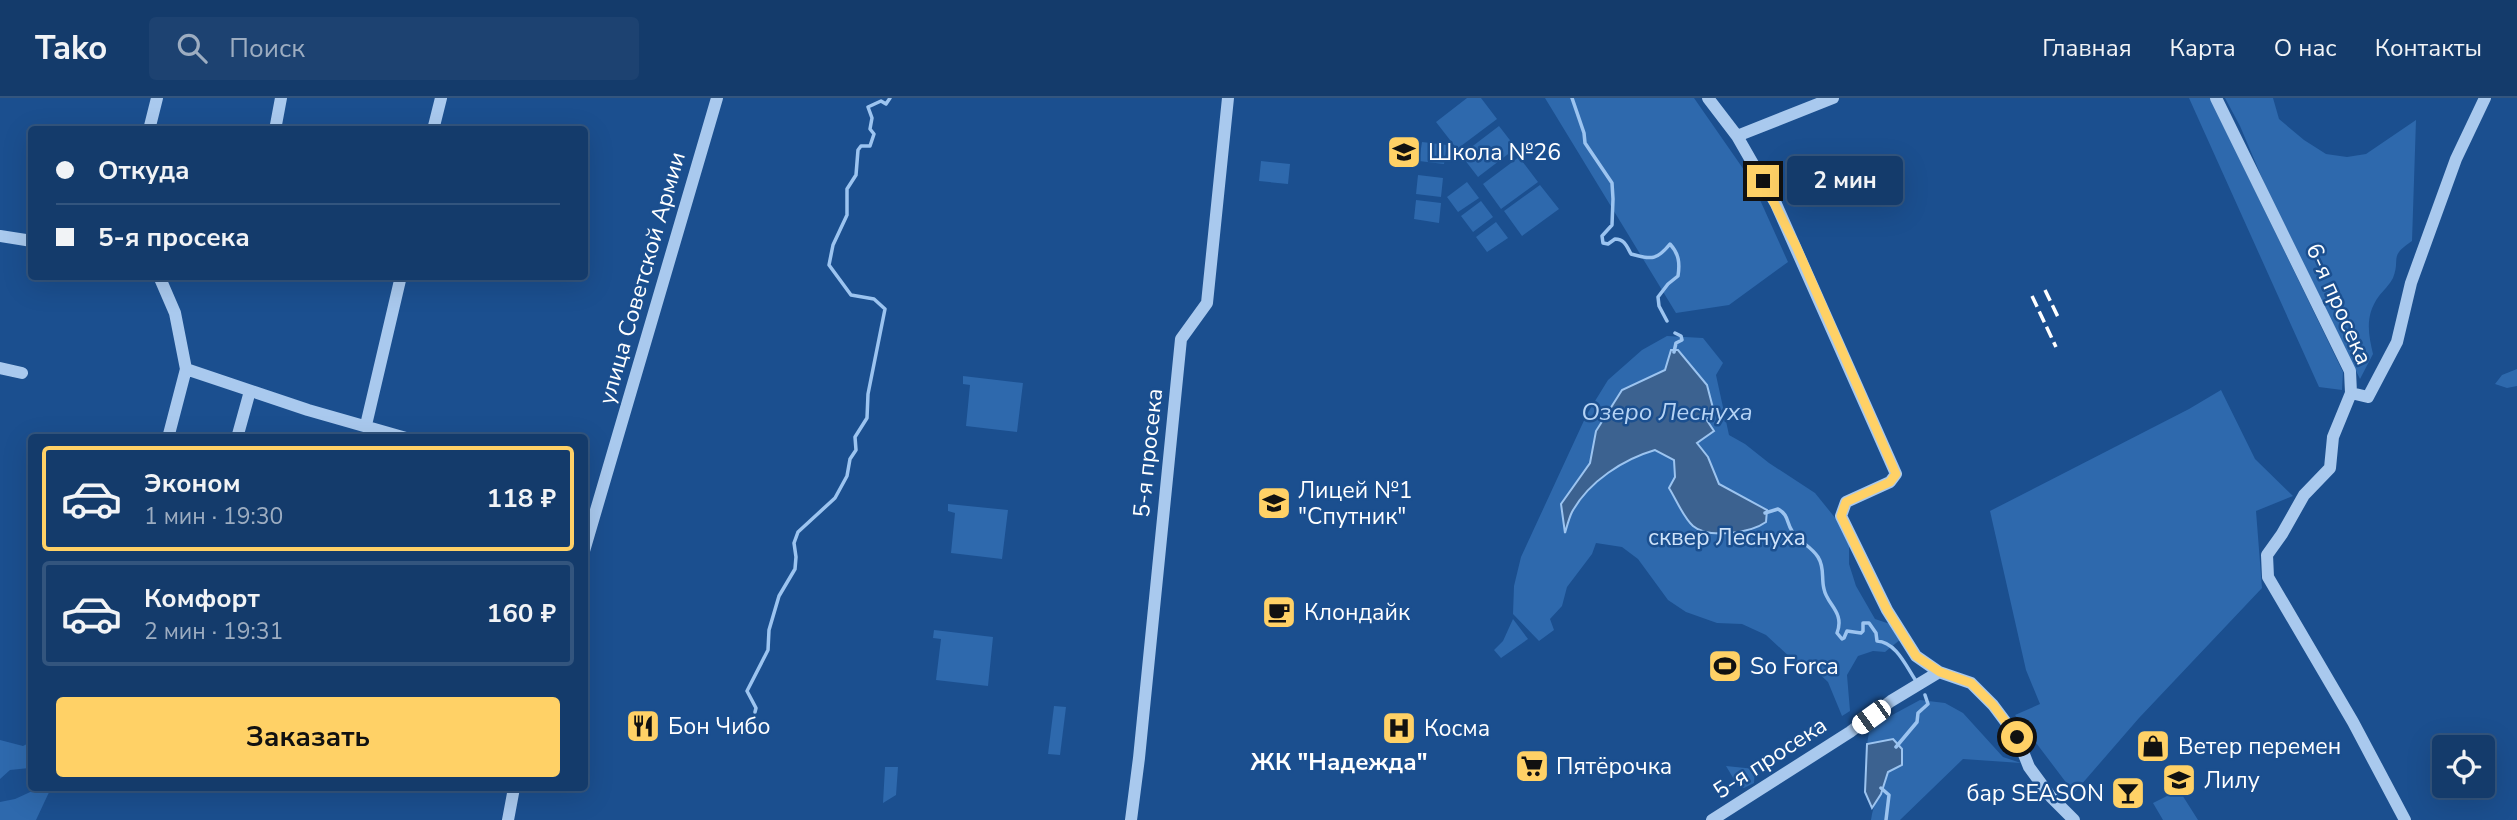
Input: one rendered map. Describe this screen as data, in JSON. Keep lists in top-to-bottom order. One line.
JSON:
{"streets":{"street":["улица Советской Армии","6-я просека","5-я просека"]},"districts":["ЖК \"Надежда\""],"water":["Озеро Леснуха"],"parks":["сквер Леснуха"],"places":{"school or university":["Школа №26","Лицей №1 \"Спутник\"","Лилу"],"cafe":["Клондайк"],"sports":["So Forca"],"restaurant":["Бон Чибо"],"hospital":["Косма"],"shop":["Ветер перемен"],"supermarket":["Пятёрочка"],"bar":["бар SEASON"]},"page":{"header":"Tako","search":"Поиск","nav":["Главная","Карта","О нас","Контакты"],"banner":["Откуда","5-я просека"],"bubble":"2 мин","list":[{"name":"Эконом","note":"1 мин · 19:30","value":"118 ₽"},{"name":"Комфорт","note":"2 мин · 19:31","value":"160 ₽"}],"buttons":"Заказать"}}
